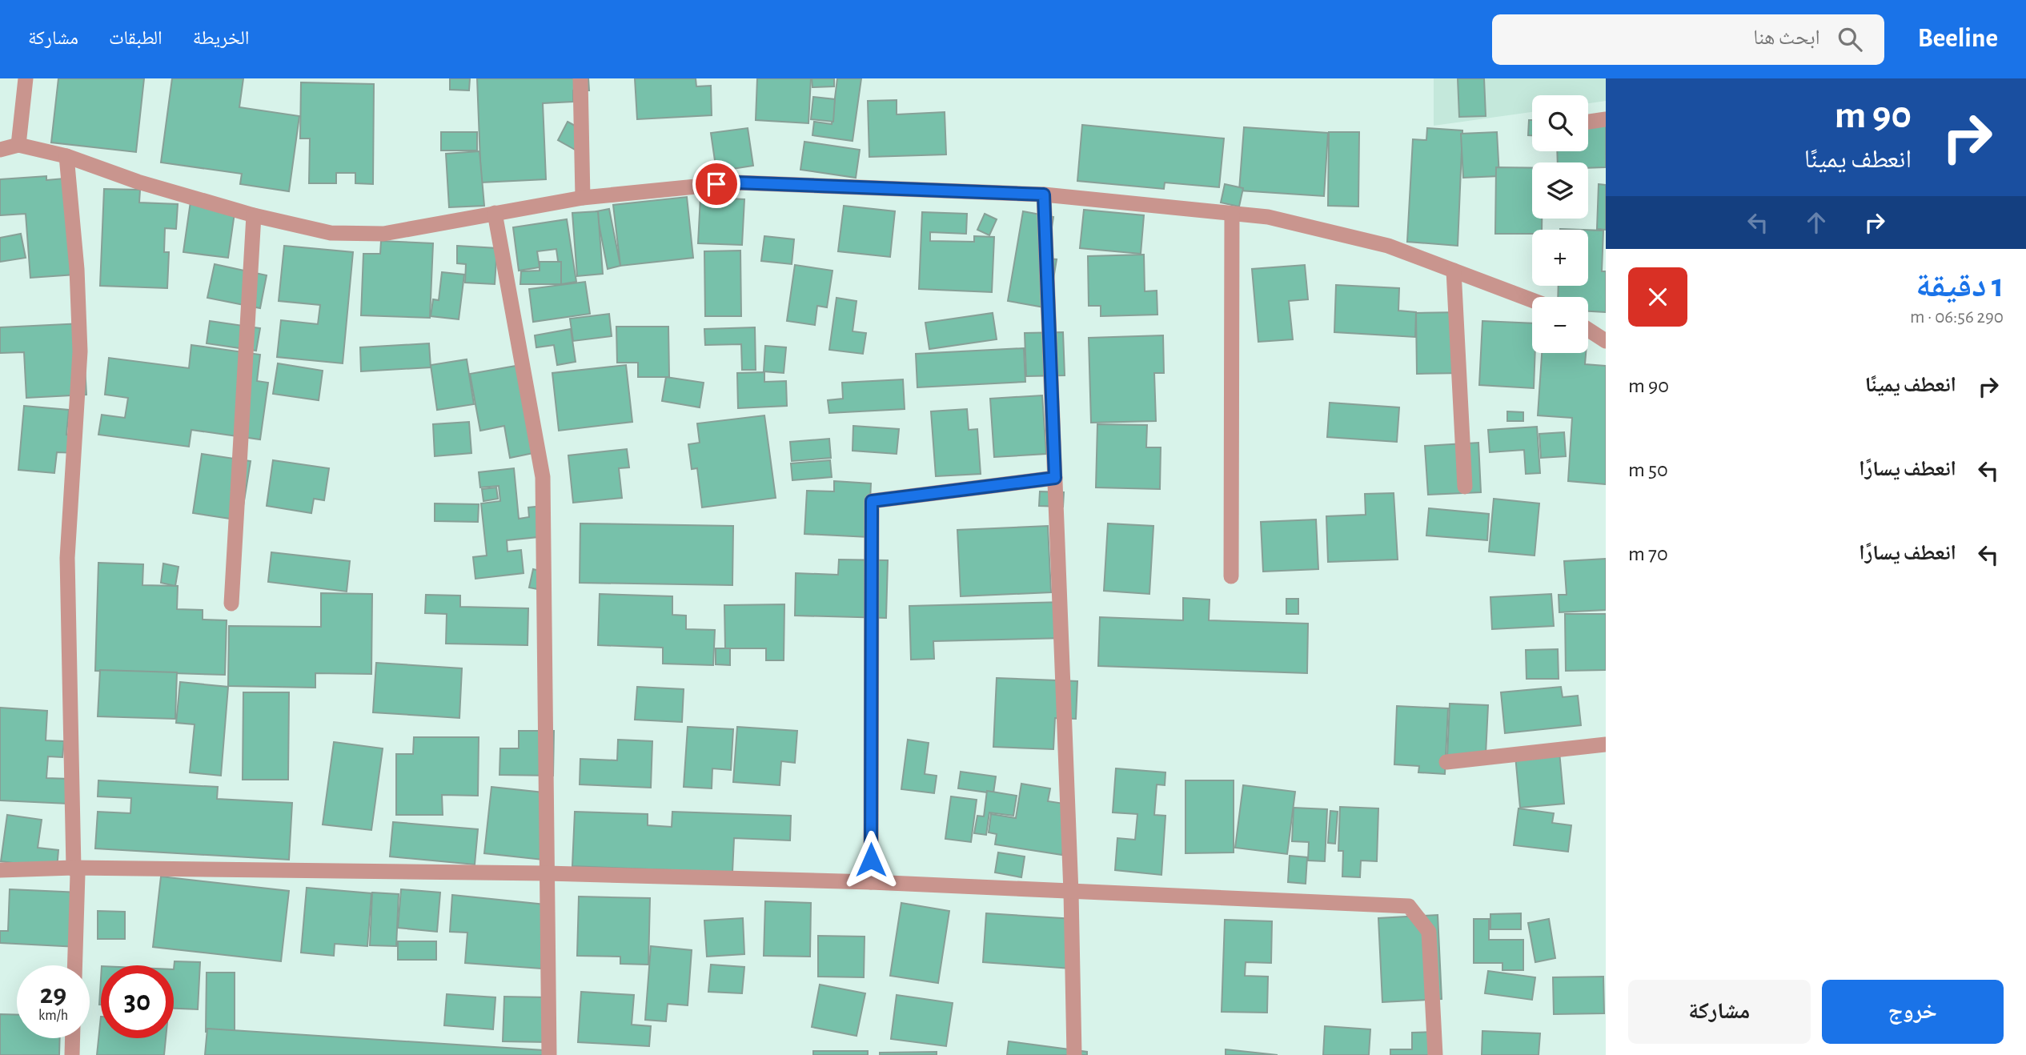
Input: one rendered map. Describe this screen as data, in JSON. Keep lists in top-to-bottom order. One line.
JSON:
{"page":{"header":"Beeline","search":"ابحث هنا","nav":["الخريطة","الطبقات","مشاركة"],"turn":["90 m","انعطف يمينًا"],"map_buttons":["+","−"],"heading":["1 دقيقة","290 m · 06:56"],"list":[{"name":"انعطف يمينًا","value":"90 m"},{"name":"انعطف يسارًا","value":"50 m"},{"name":"انعطف يسارًا","value":"70 m"}],"speed":"29 km/h","limit":"30","buttons":["خروج","مشاركة"]}}
